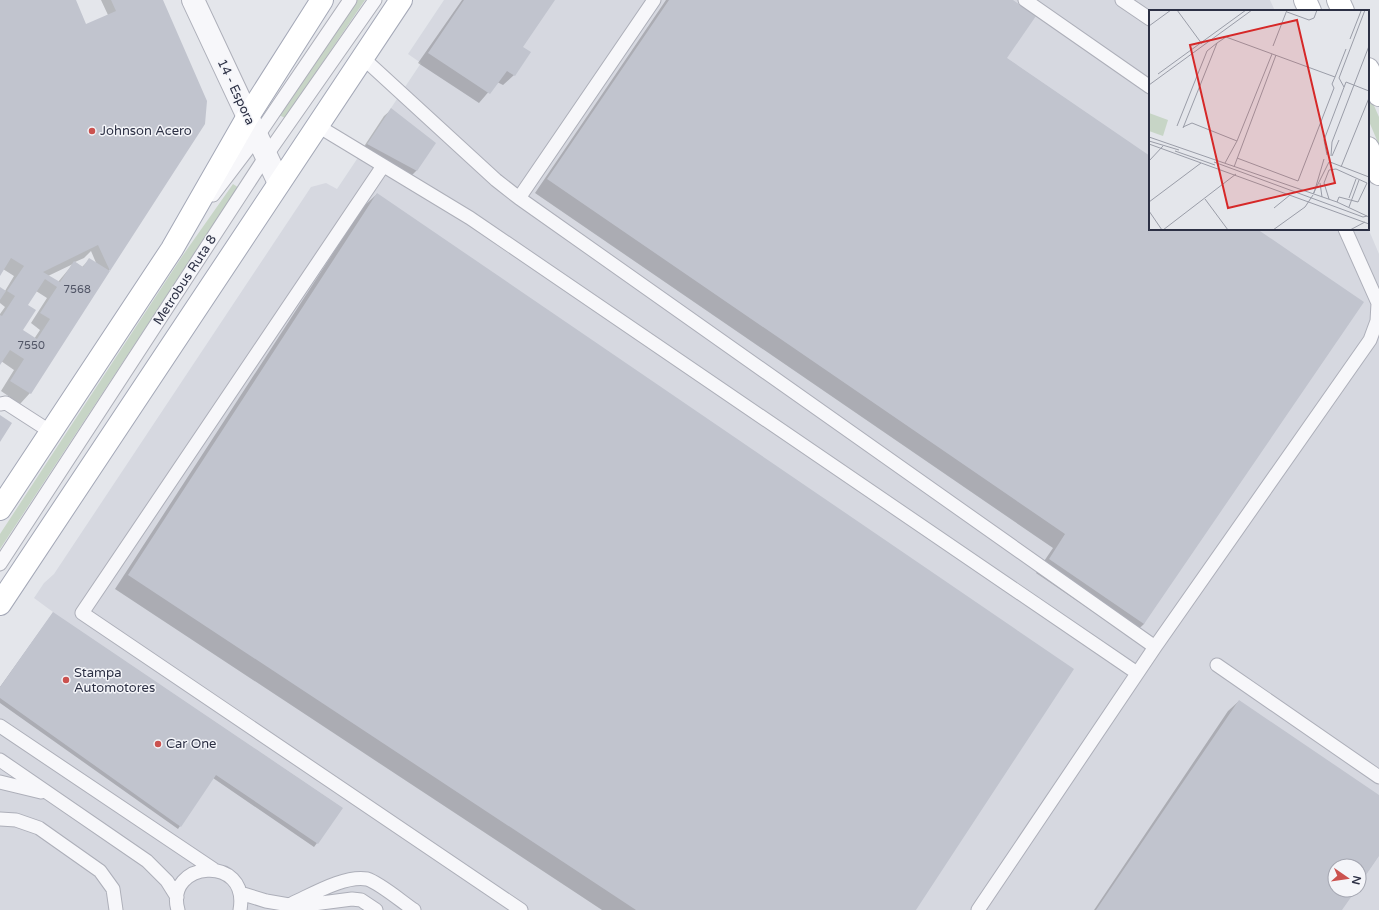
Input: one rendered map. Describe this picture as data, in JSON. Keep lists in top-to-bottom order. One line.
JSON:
{"streets":{"street":["14 - Espora"],"lane":["Metrobus Ruta 8"]},"crossings":[["14 - Espora","Metrobus Ruta 8"]],"places":["Johnson Acero","Stampa Automotores","Car One"],"house_numbers":["7568","7550"],"north":"right"}
